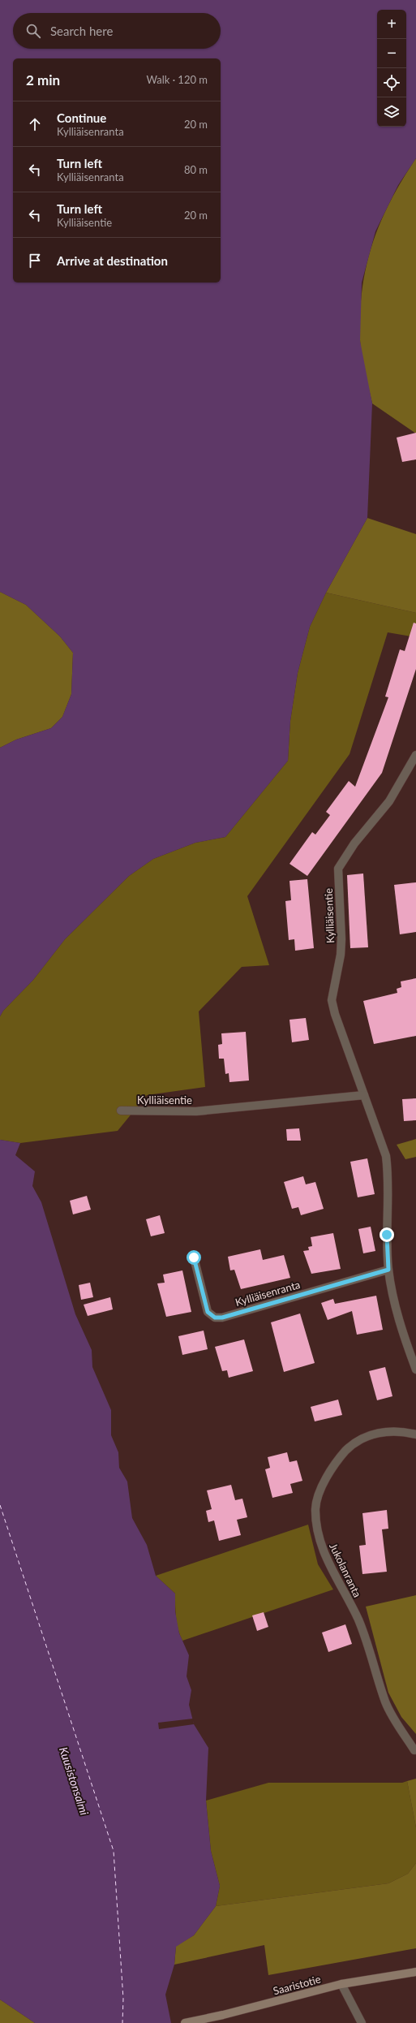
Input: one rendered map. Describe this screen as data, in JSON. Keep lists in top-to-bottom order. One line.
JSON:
{"streets":{"main road":["Saaristotie"],"street":["Kylliäisentie","Kylliäisenranta","Jukolanranta"]},"crossings":[["Kylliäisentie","Kylliäisenranta"]],"water":["Kuusistonsalmi"],"page":{"map_buttons":["+","−"],"search":"Search here","heading":["2 min","Walk · 120 m"],"list":[["Continue","Kylliäisenranta","20 m"],["Turn left","Kylliäisenranta","80 m"],["Turn left","Kylliäisentie","20 m"],"Arrive at destination"]}}
